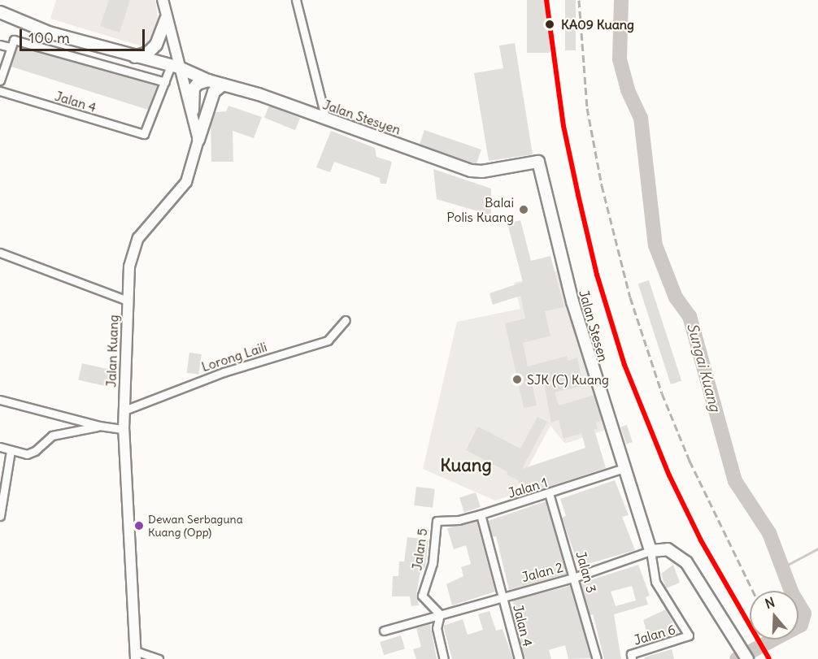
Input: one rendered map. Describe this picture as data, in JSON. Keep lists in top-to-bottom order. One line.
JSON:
{"streets":{"main road":["Jalan Stesyen","Jalan Stesen"],"street":["Jalan 4","Jalan Kuang","Lorong Laili","Jalan 1","Jalan 5","Jalan 2","Jalan 3","Jalan 6"]},"crossings":[["Jalan 4","Jalan 1"],["Jalan 4","Jalan 2"],["Jalan Stesyen","Jalan Stesen"],["Jalan Stesyen","Jalan Kuang"],["Jalan Stesen","Jalan 1"],["Jalan Stesen","Jalan 2"],["Jalan Stesen","Jalan 6"],["Jalan Kuang","Lorong Laili"],["Jalan 1","Jalan 5"],["Jalan 1","Jalan 3"],["Jalan 5","Jalan 2"],["Jalan 2","Jalan 3"],["Jalan 2","Jalan 6"]],"districts":["Kuang"],"water":["Sungai Kuang"],"places":["KA09 Kuang","Balai Polis Kuang","SJK (C) Kuang","Dewan Serbaguna Kuang (Opp)"],"lines":["rail line 2"],"scale_bar":"100 m","north":"top"}
